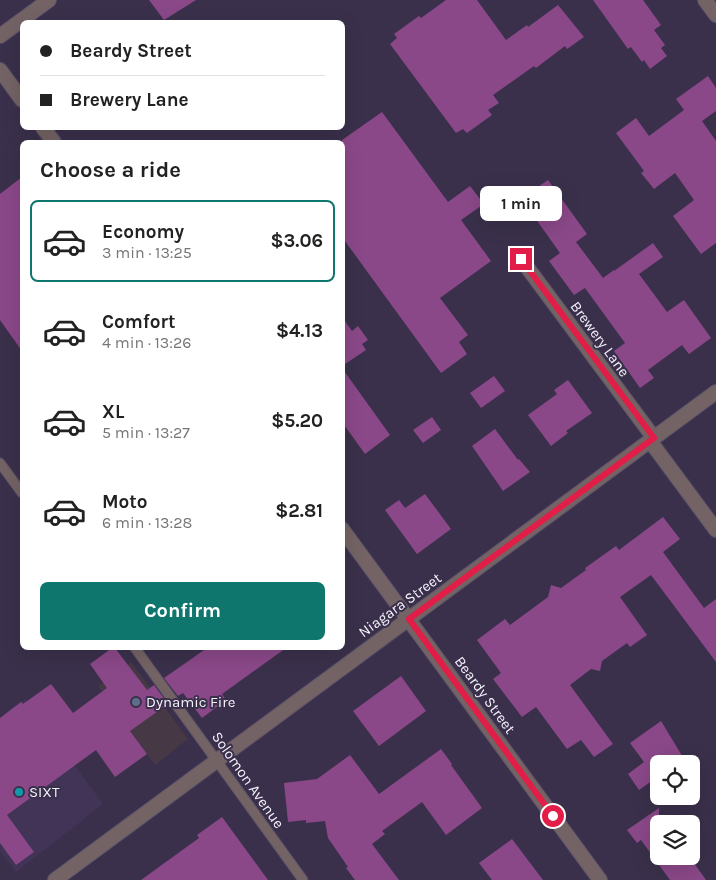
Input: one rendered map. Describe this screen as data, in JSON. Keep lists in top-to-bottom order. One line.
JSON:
{"streets":{"street":["Brewery Lane","Niagara Street","Beardy Street"],"lane":["Solomon Avenue"]},"crossings":[["Brewery Lane","Niagara Street"],["Niagara Street","Beardy Street"],["Niagara Street","Solomon Avenue"]],"places":["Dynamic Fire","SIXT"],"page":{"banner":["Beardy Street","Brewery Lane"],"heading":"Choose a ride","bubble":"1 min","list":[{"name":"Economy","note":"3 min · 13:25","value":"$3.06"},{"name":"Comfort","note":"4 min · 13:26","value":"$4.13"},{"name":"XL","note":"5 min · 13:27","value":"$5.20"},{"name":"Moto","note":"6 min · 13:28","value":"$2.81"}],"buttons":"Confirm"}}
